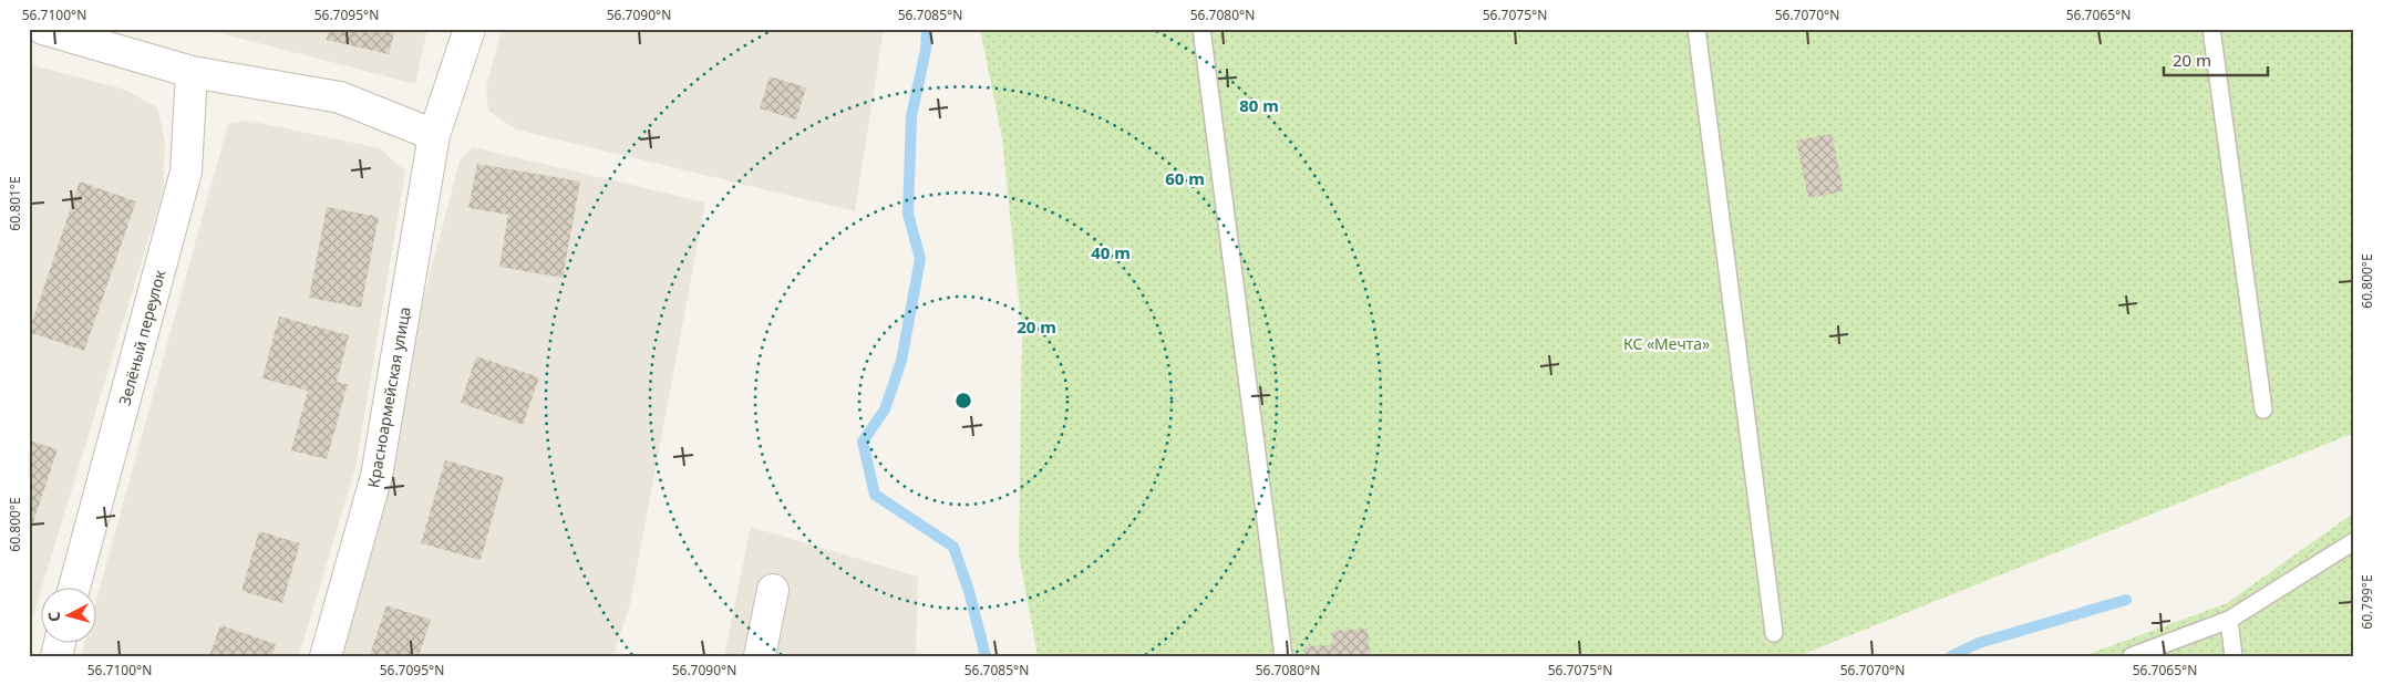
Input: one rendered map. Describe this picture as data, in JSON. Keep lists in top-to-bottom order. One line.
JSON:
{"streets":{"street":["Зелёный переулок","Красноармейская улица"]},"parks":["КС «Мечта»"],"scale_bar":"20 m","north":"left","coordinates":["56.7100°N","56.7095°N","56.7090°N","56.7085°N","56.7080°N","56.7075°N","56.7070°N","56.7065°N","60.801°E","60.800°E","60.799°E"],"rings":["80 m","60 m","40 m","20 m"]}
